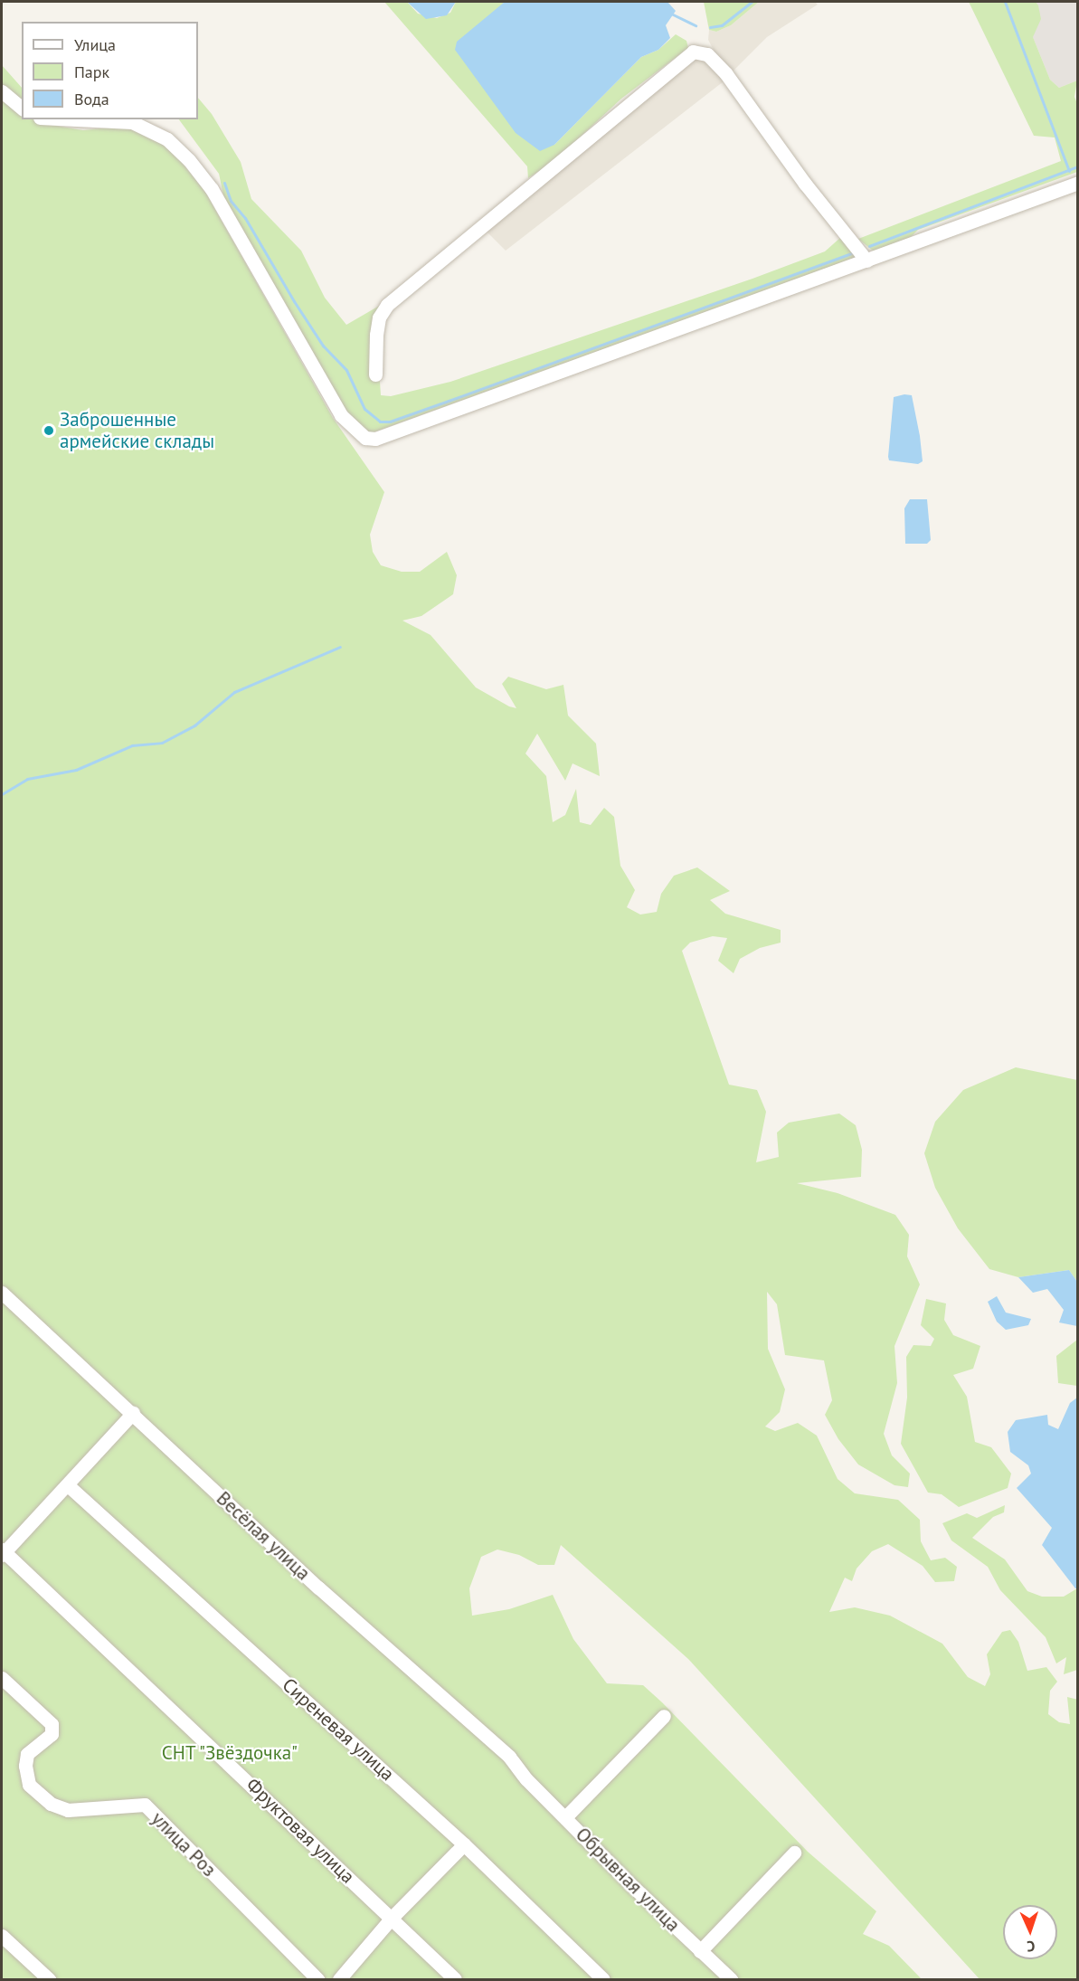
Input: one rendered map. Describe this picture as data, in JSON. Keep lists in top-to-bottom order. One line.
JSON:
{"streets":{"street":["Весёлая улица","Сиреневая улица","Фруктовая улица","улица Роз","Обрывная улица"]},"crossings":[["Весёлая улица","Обрывная улица"]],"parks":["СНТ \"Звёздочка\""],"places":["Заброшенные армейские склады"],"legend":["Улица","Парк","Вода"],"north":"bottom"}
